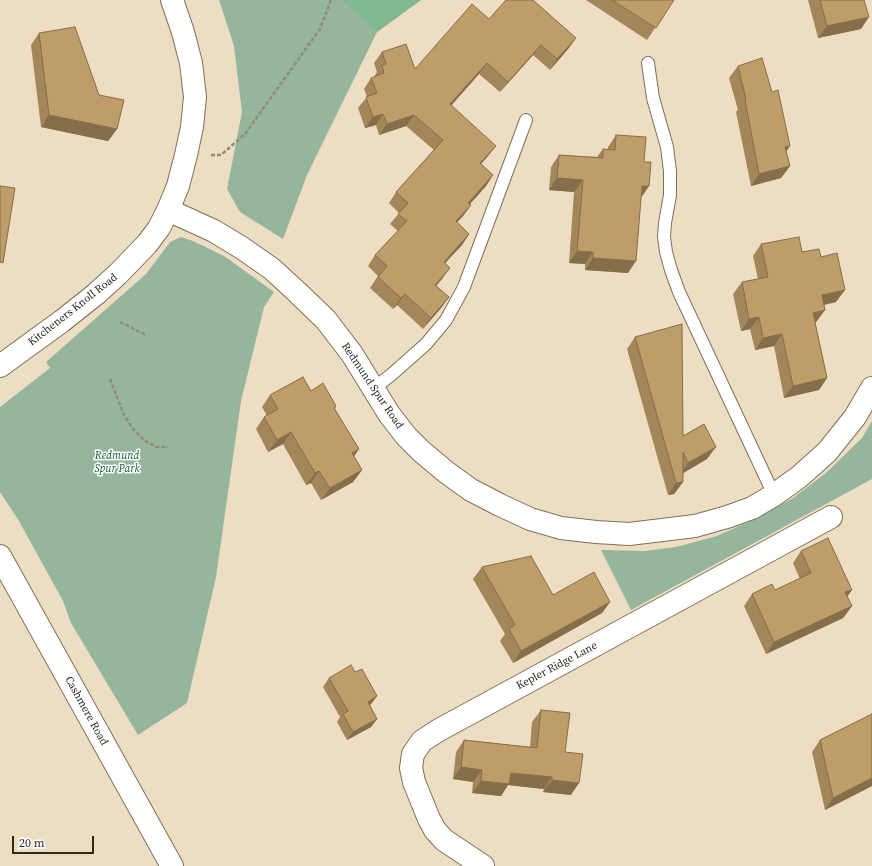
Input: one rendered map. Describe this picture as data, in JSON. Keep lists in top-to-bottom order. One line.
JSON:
{"streets":{"street":["Kitcheners Knoll Road","Redmund Spur Road","Kepler Ridge Lane","Cashmere Road"]},"crossings":[["Kitcheners Knoll Road","Redmund Spur Road"]],"parks":["Redmund Spur Park"],"scale_bar":"20 m"}
